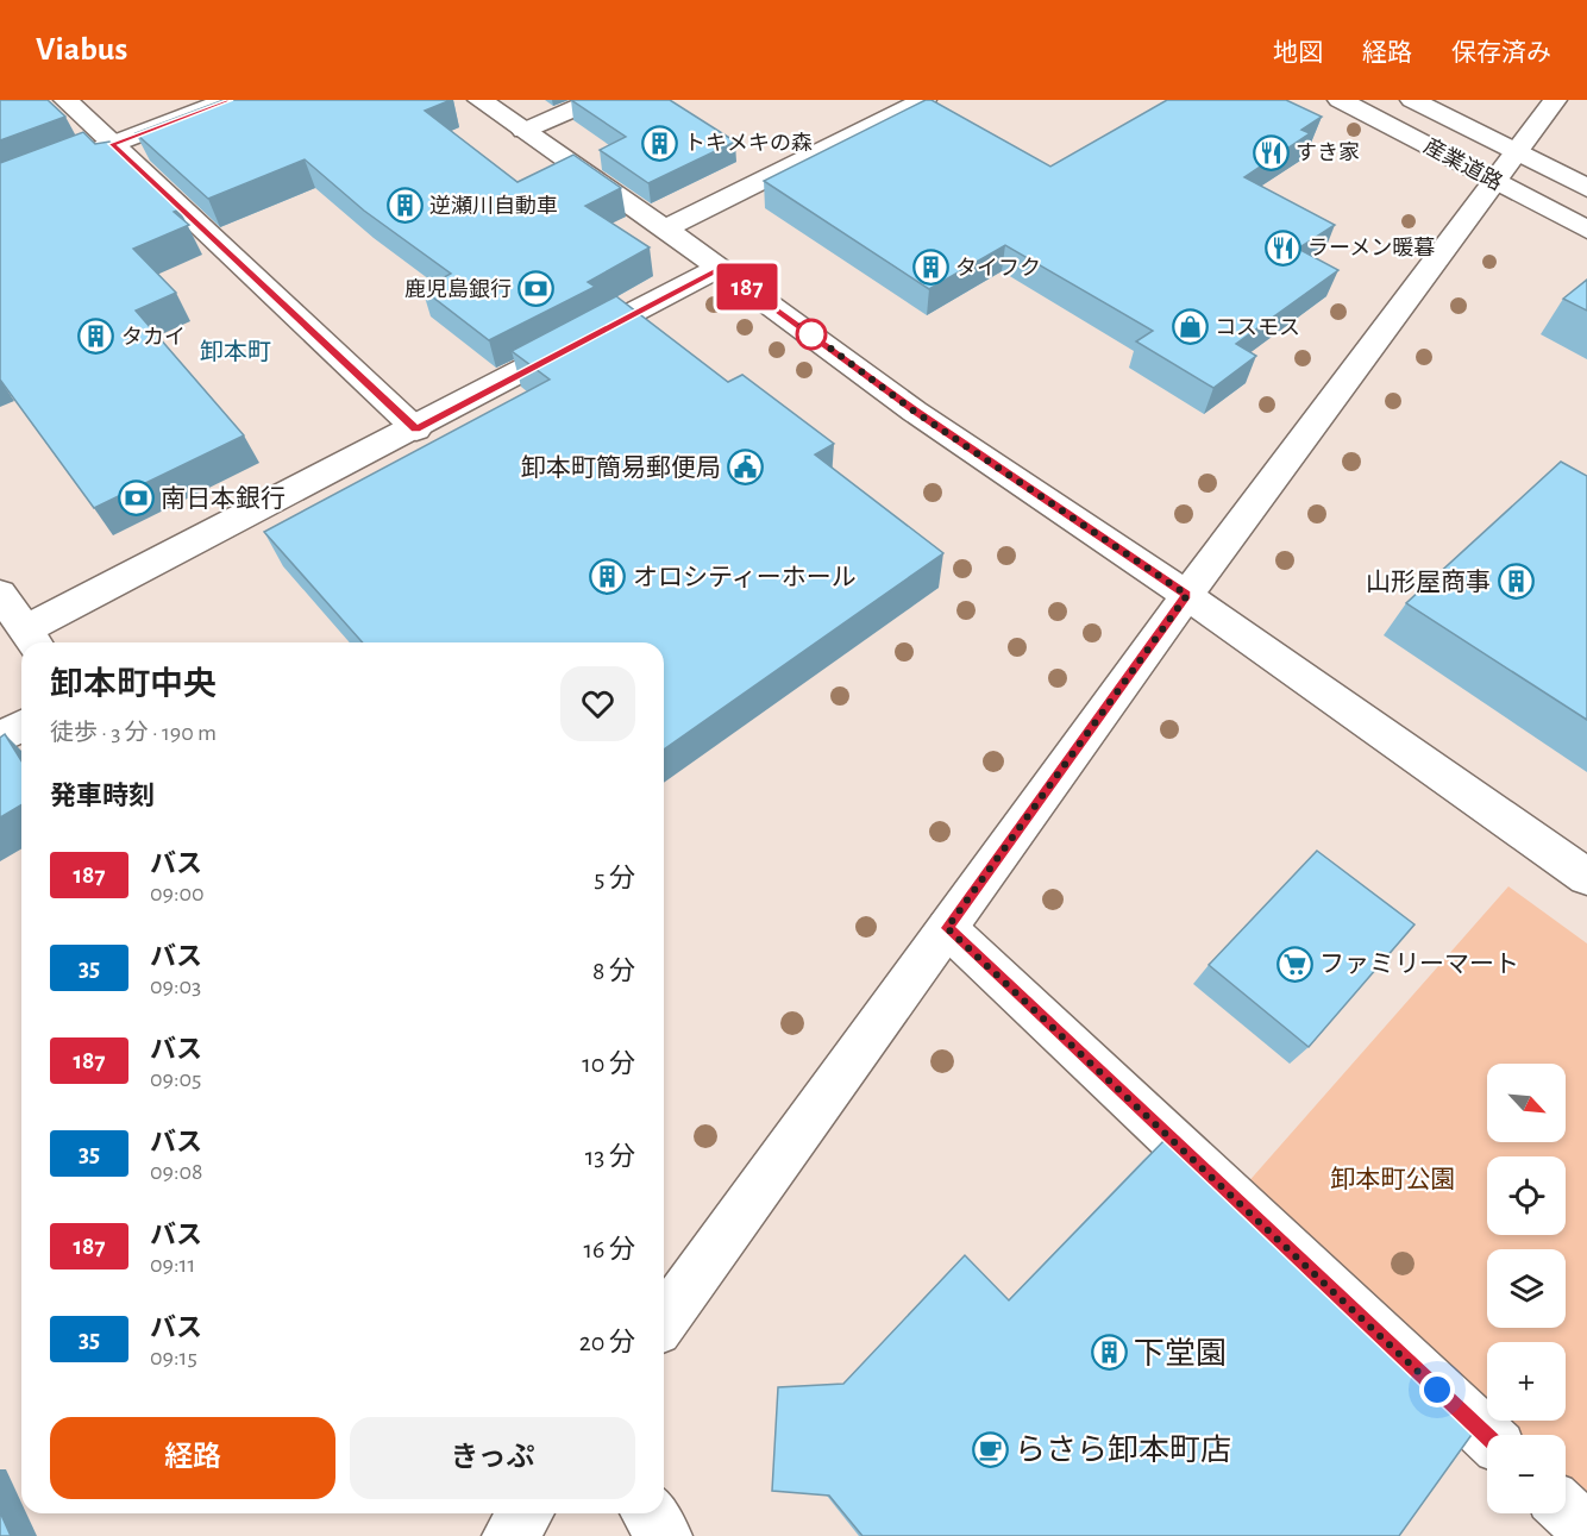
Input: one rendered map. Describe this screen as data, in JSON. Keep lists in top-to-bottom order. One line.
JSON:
{"streets":{"street":["産業道路"]},"districts":["卸本町"],"parks":["卸本町公園"],"places":{"building":["トキメキの森","逆瀬川自動車","タイフク","タカイ","オロシティーホール","山形屋商事","下堂園"],"restaurant":["すき家","ラーメン暖暮"],"bank":["鹿児島銀行","南日本銀行"],"shop":["コスモス"],"public building":["卸本町簡易郵便局"],"supermarket":["ファミリーマート"],"cafe":["らさら卸本町店"]},"lines":["bus line 187"],"north":"bottom right","page":{"header":"Viabus","nav":["地図","経路","保存済み"],"on_map":"187","heading":[["卸本町中央","徒歩 · 3 分 · 190 m"],"発車時刻"],"list":[{"mark":"187","name":"バス","note":"09:00","value":"5 分"},{"mark":"35","name":"バス","note":"09:03","value":"8 分"},{"mark":"187","name":"バス","note":"09:05","value":"10 分"},{"mark":"35","name":"バス","note":"09:08","value":"13 分"},{"mark":"187","name":"バス","note":"09:11","value":"16 分"},{"mark":"35","name":"バス","note":"09:15","value":"20 分"}],"map_buttons":["+","−"],"buttons":["経路","きっぷ"]}}
